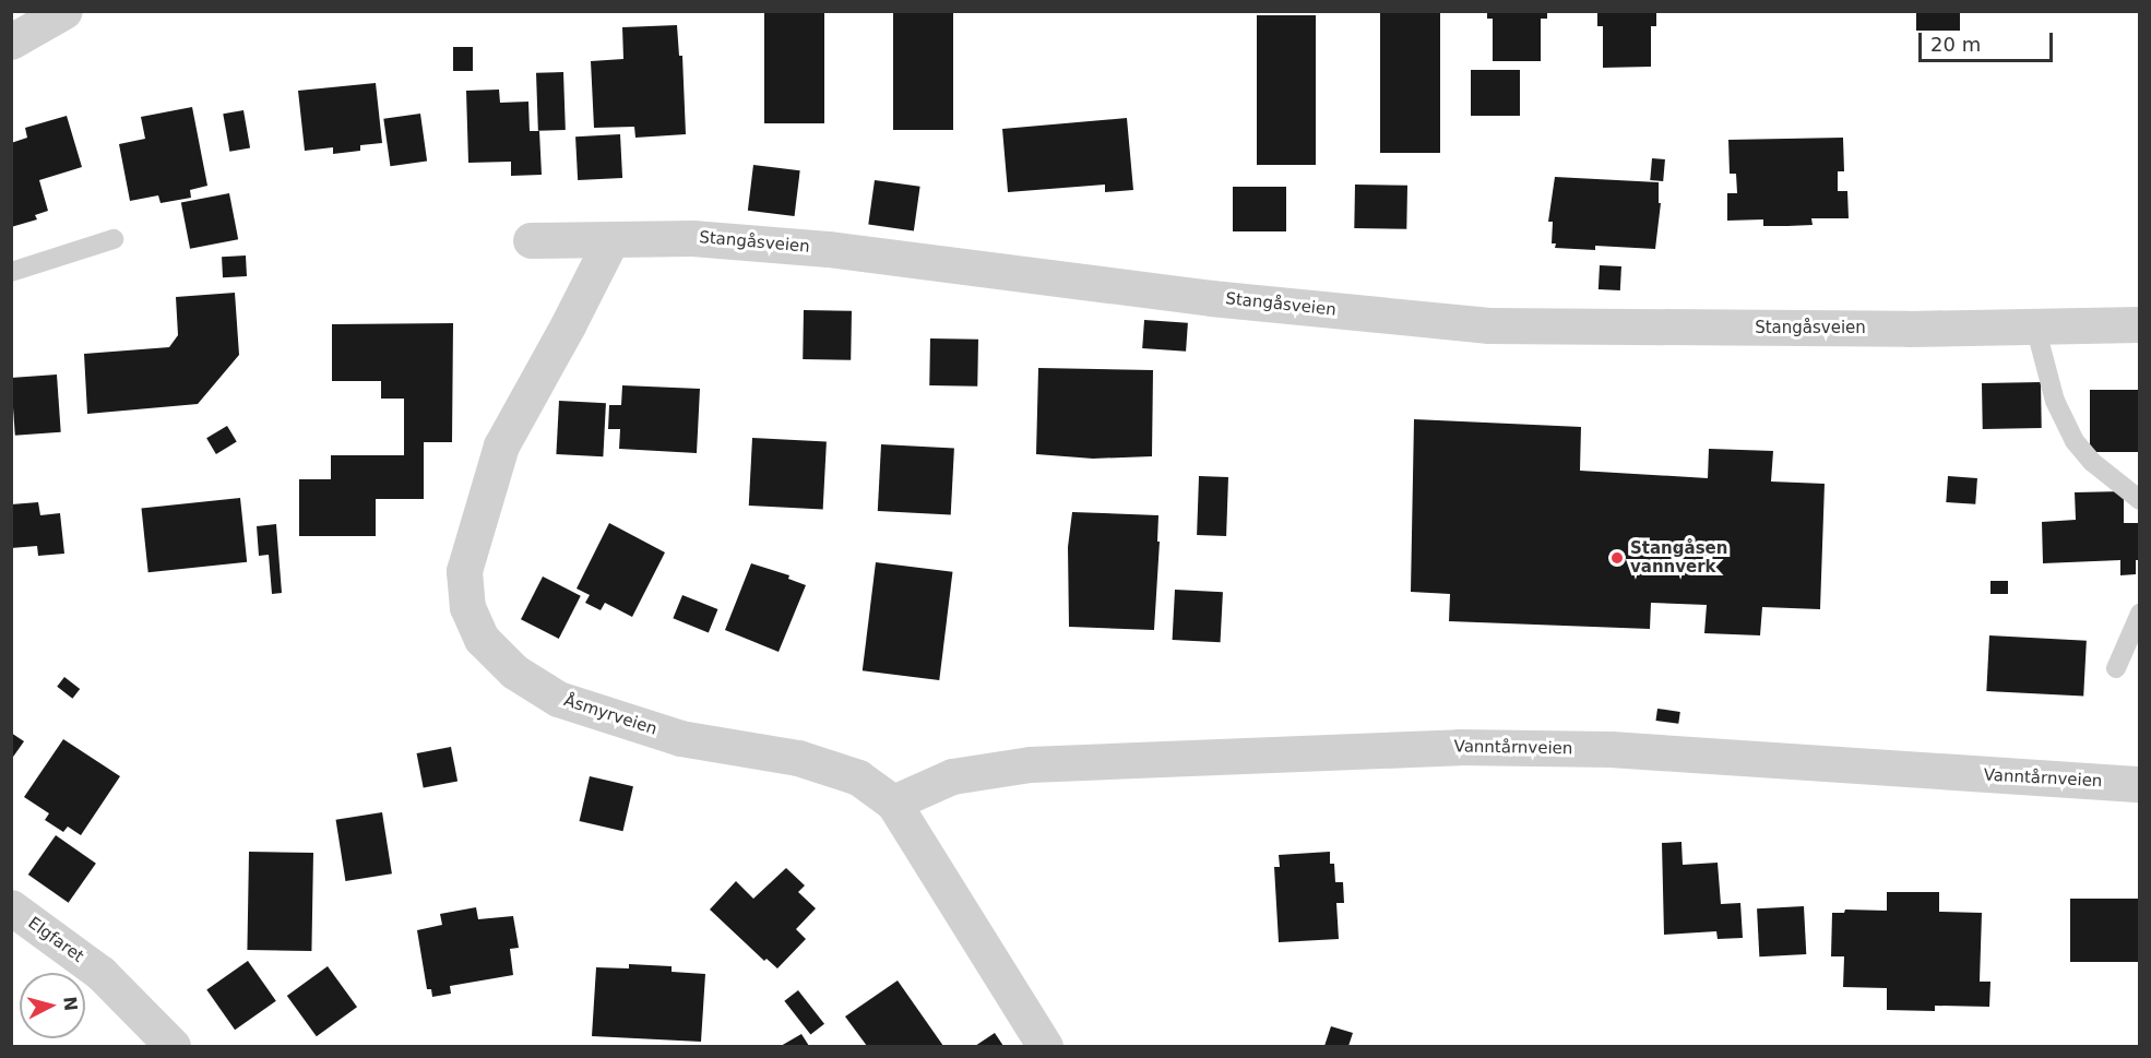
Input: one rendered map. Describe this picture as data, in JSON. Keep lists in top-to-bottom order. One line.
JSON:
{"streets":{"street":["Stangåsveien","Åsmyrveien","Vanntårnveien","Elgfaret"]},"crossings":[["Stangåsveien","Åsmyrveien"],["Åsmyrveien","Vanntårnveien"]],"places":["Stangåsen vannverk"],"scale_bar":"20 m","north":"right"}
